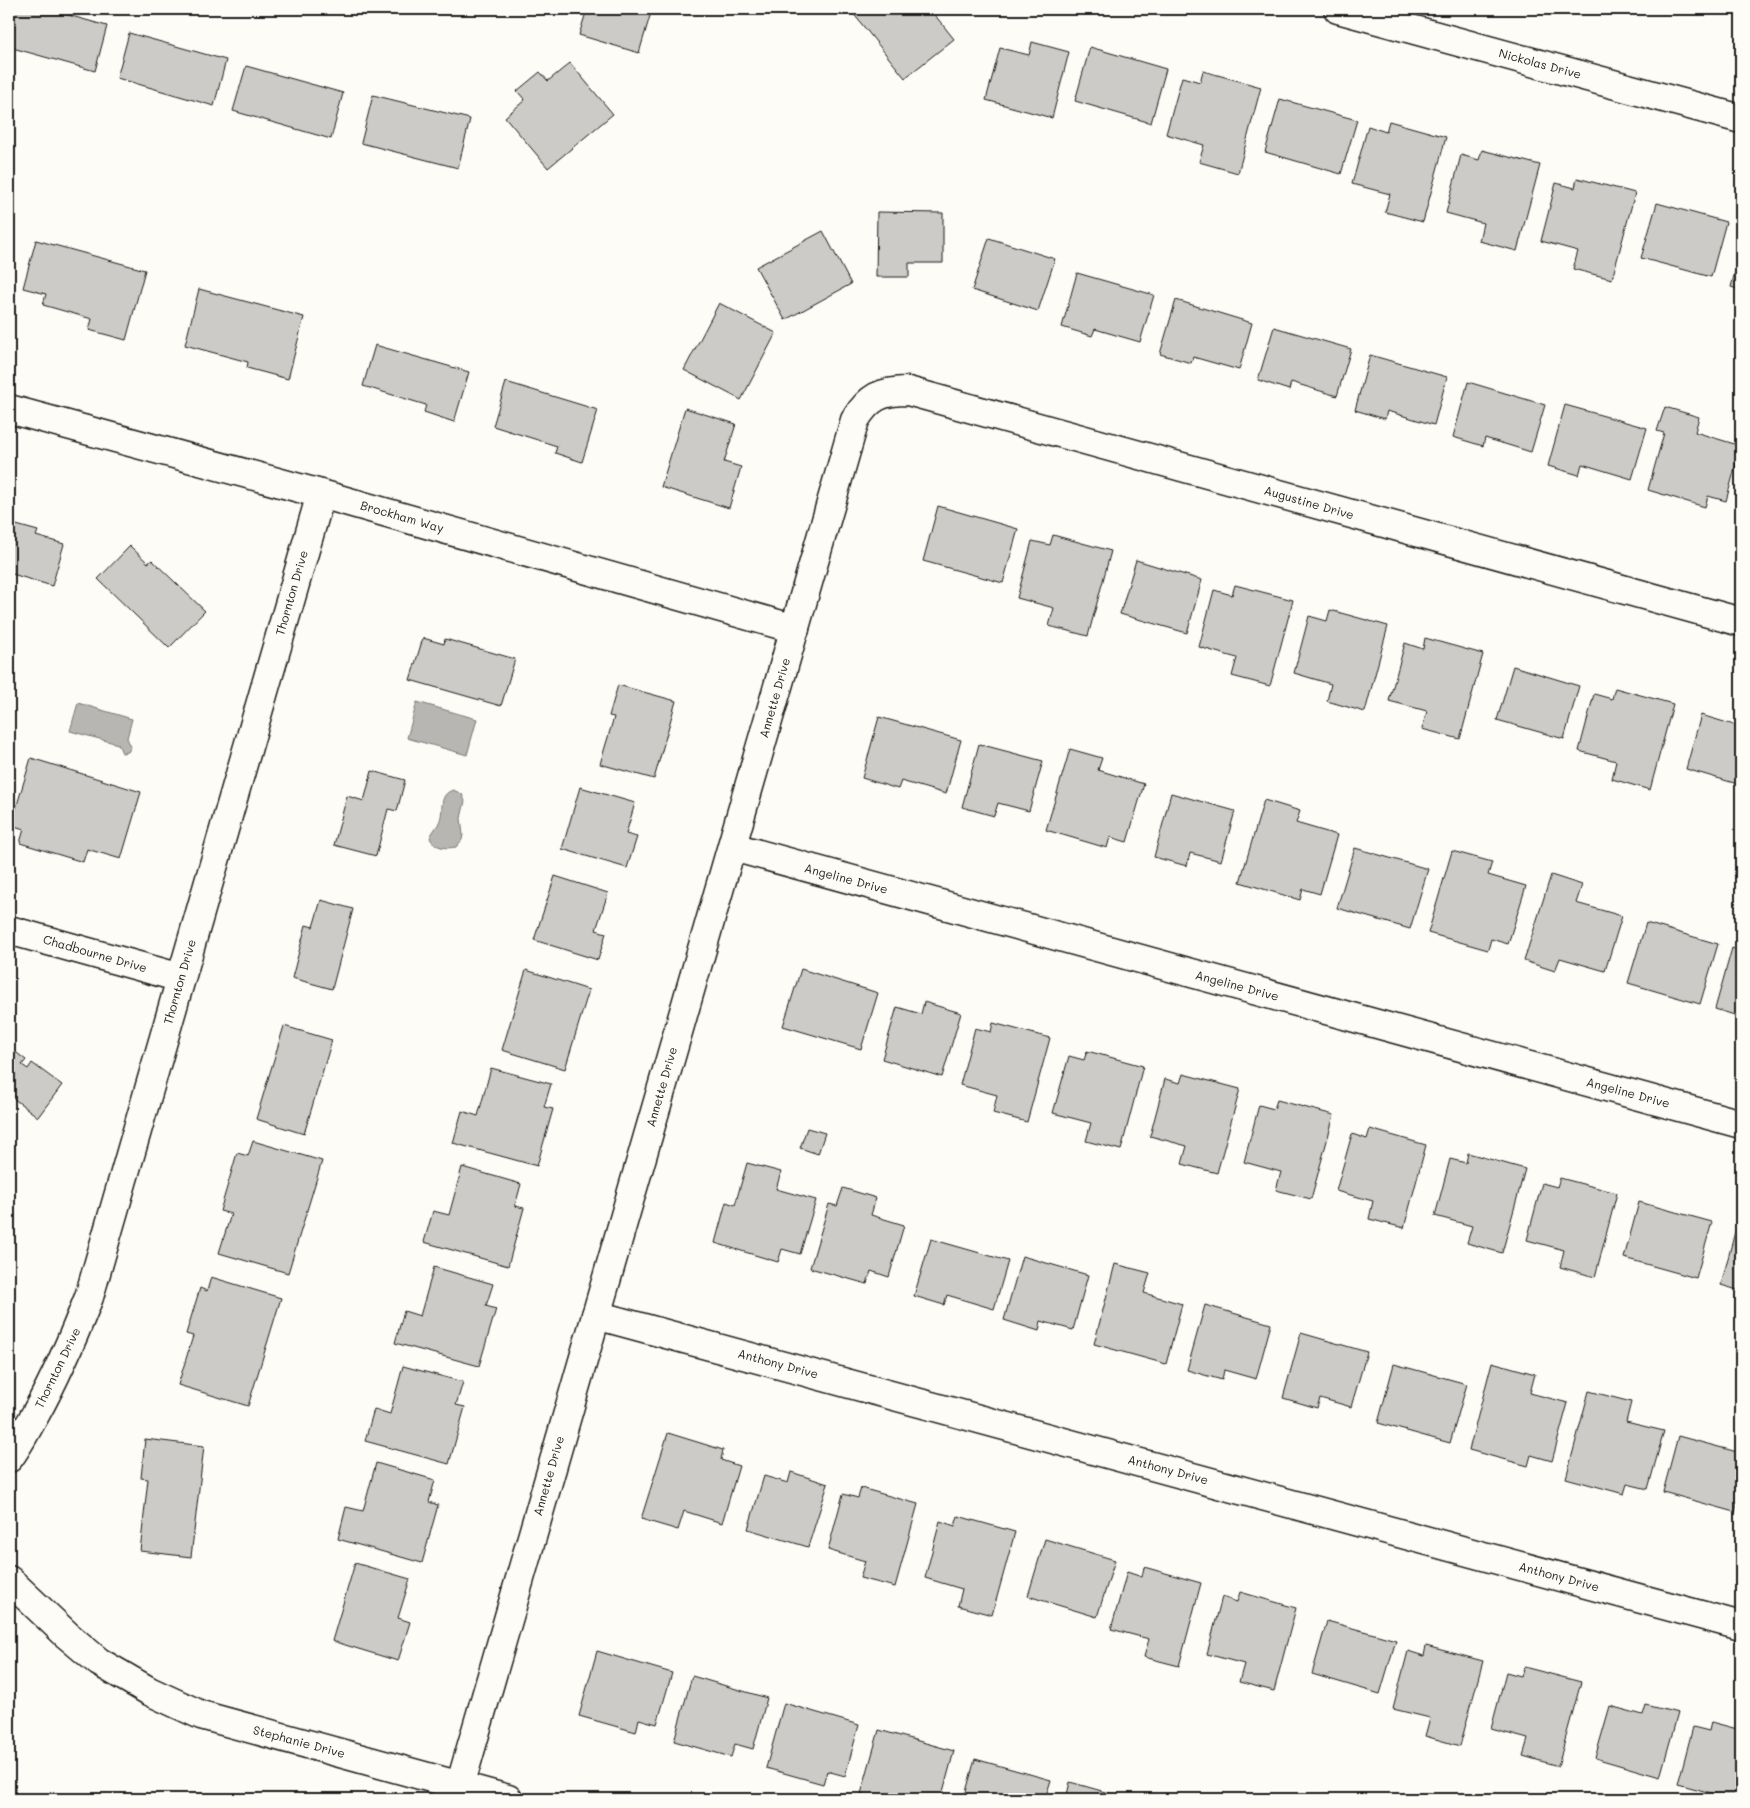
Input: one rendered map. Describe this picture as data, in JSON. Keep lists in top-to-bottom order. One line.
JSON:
{"streets":{"street":["Nickolas Drive","Augustine Drive","Brockham Way","Thornton Drive","Annette Drive","Angeline Drive","Chadbourne Drive","Anthony Drive","Stephanie Drive"]},"crossings":[["Augustine Drive","Annette Drive"],["Brockham Way","Thornton Drive"],["Brockham Way","Annette Drive"],["Thornton Drive","Chadbourne Drive"],["Annette Drive","Angeline Drive"],["Annette Drive","Anthony Drive"],["Annette Drive","Stephanie Drive"]]}
